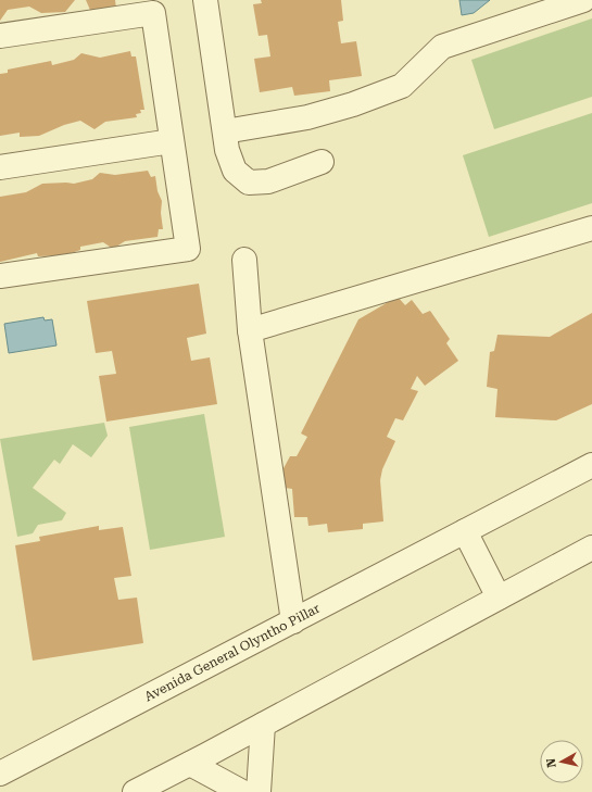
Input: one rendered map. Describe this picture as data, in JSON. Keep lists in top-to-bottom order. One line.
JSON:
{"streets":{"street":["Avenida General Olyntho Pillar"]},"north":"left"}
